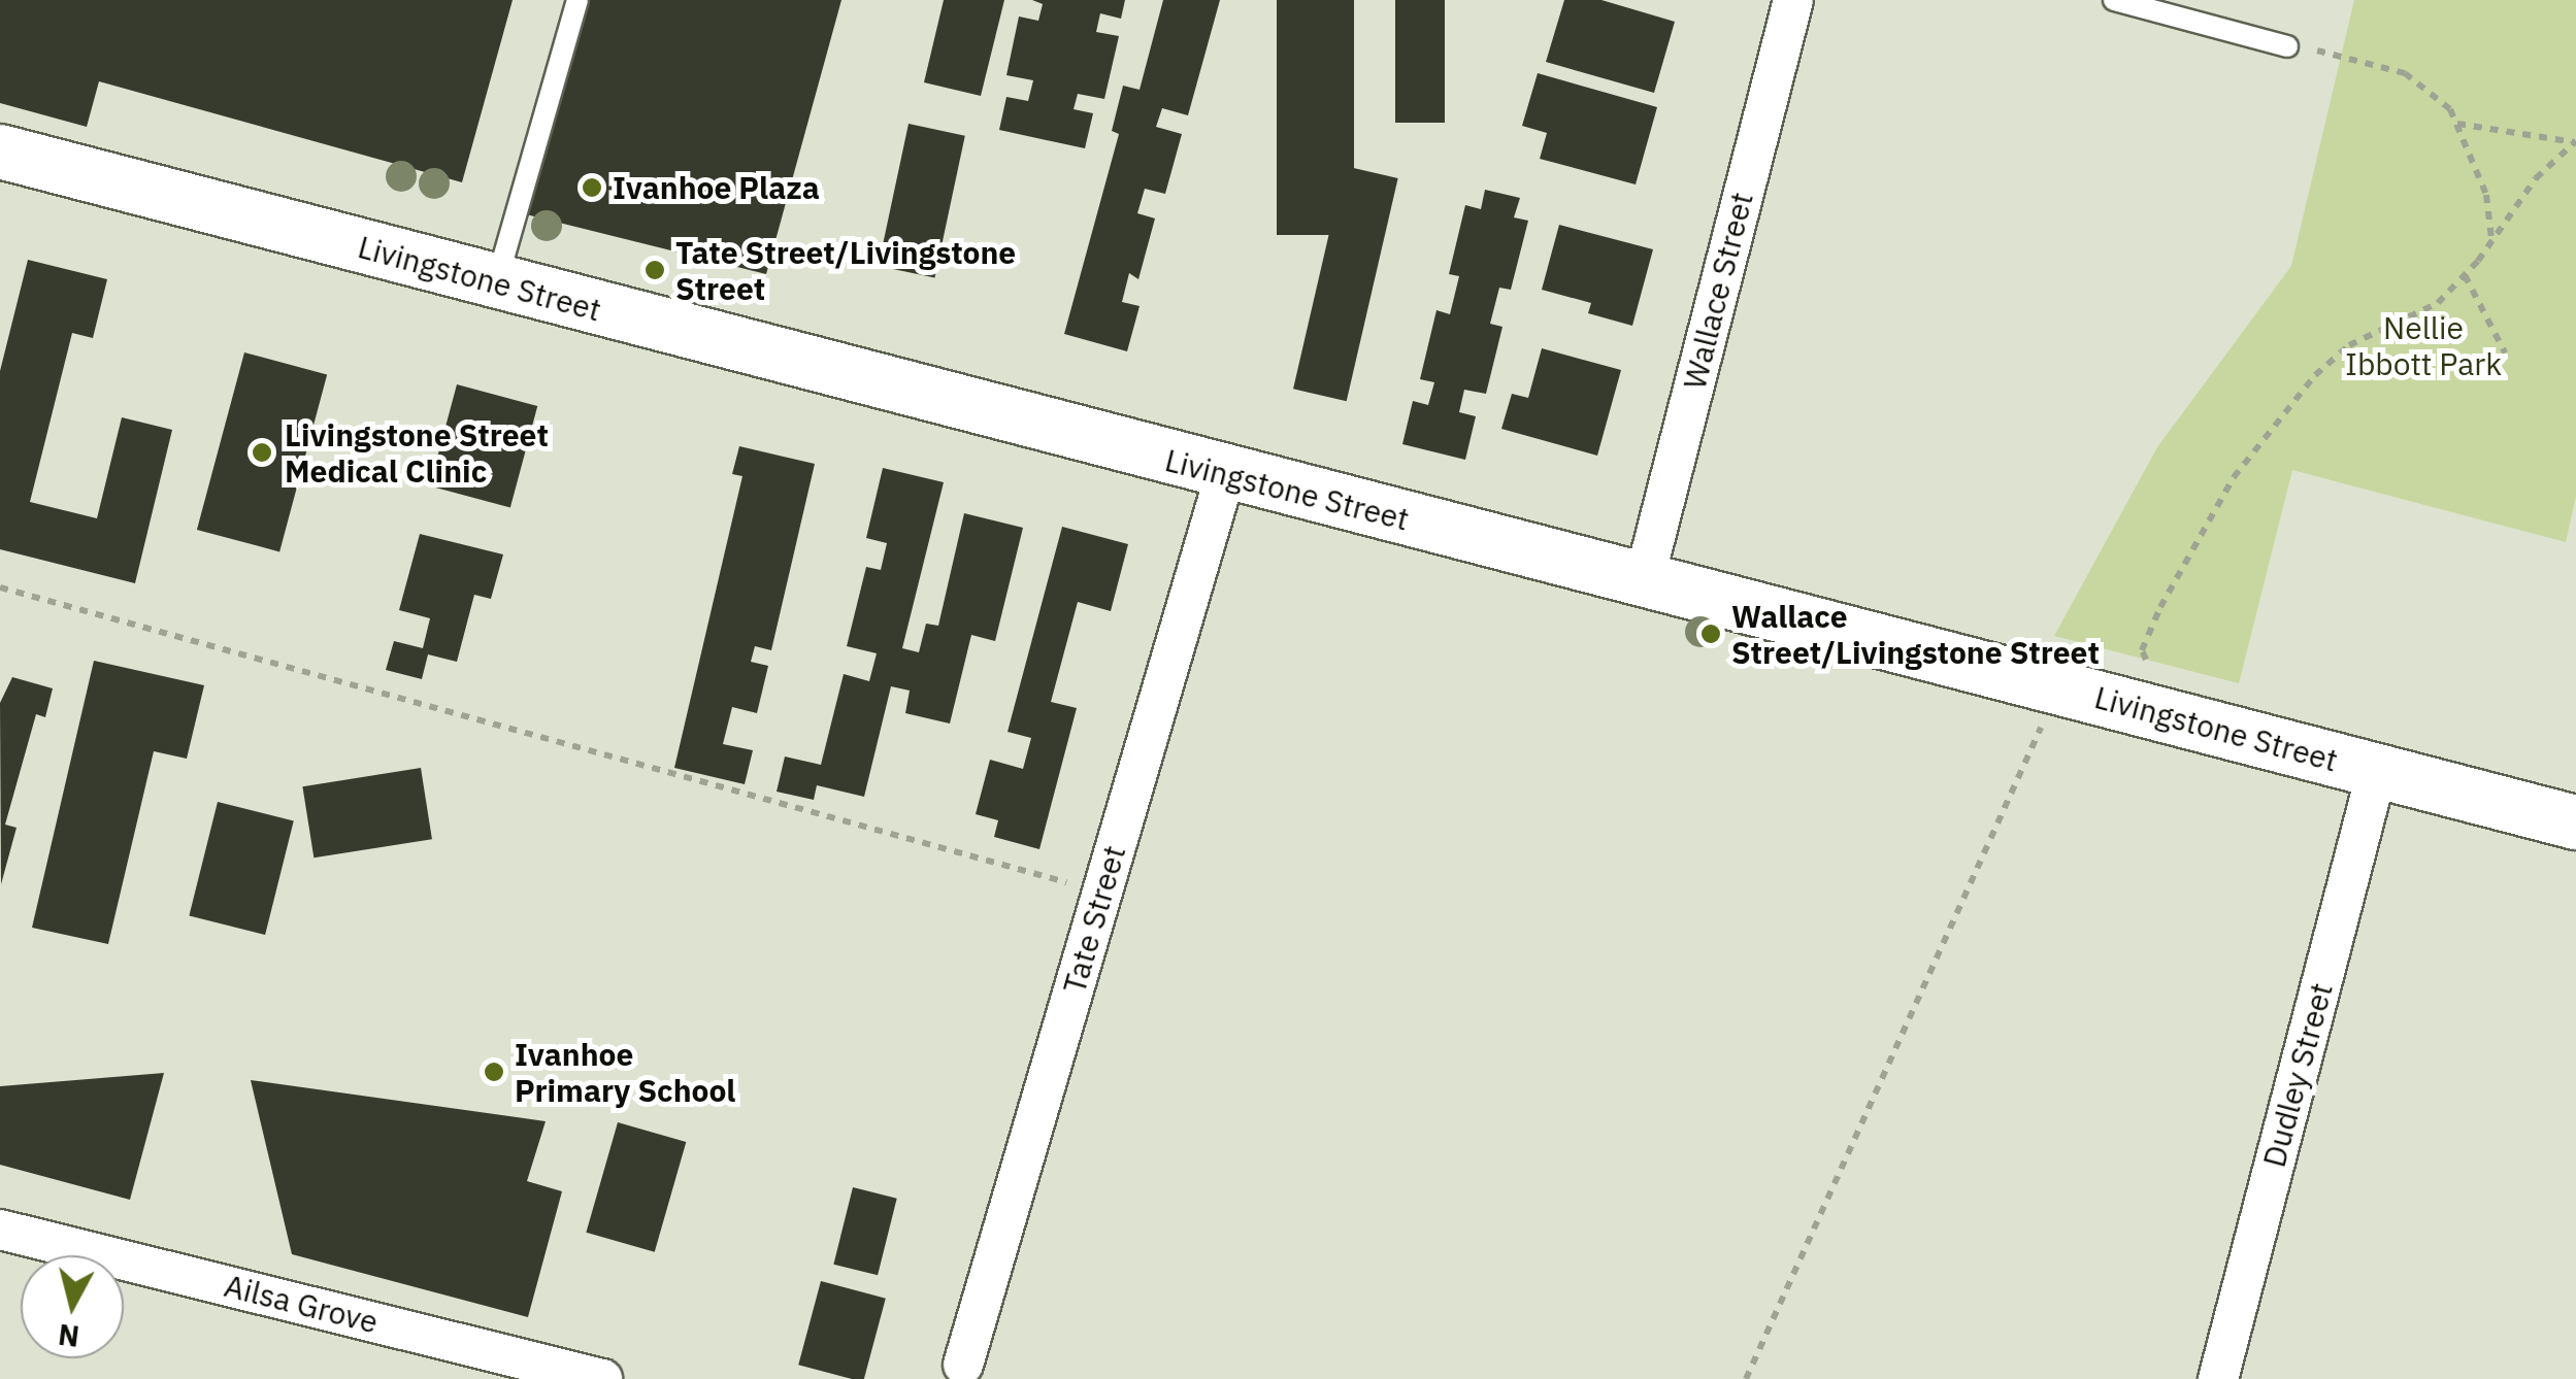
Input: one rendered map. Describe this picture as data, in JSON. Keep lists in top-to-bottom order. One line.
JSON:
{"streets":{"main road":["Livingstone Street"],"street":["Wallace Street","Tate Street","Dudley Street","Ailsa Grove"]},"crossings":[["Livingstone Street","Wallace Street"],["Livingstone Street","Tate Street"],["Livingstone Street","Dudley Street"]],"parks":["Nellie Ibbott Park"],"places":["Ivanhoe Plaza","Tate Street/Livingstone Street","Livingstone Street Medical Clinic","Wallace Street/Livingstone Street","Ivanhoe Primary School"],"north":"bottom"}
